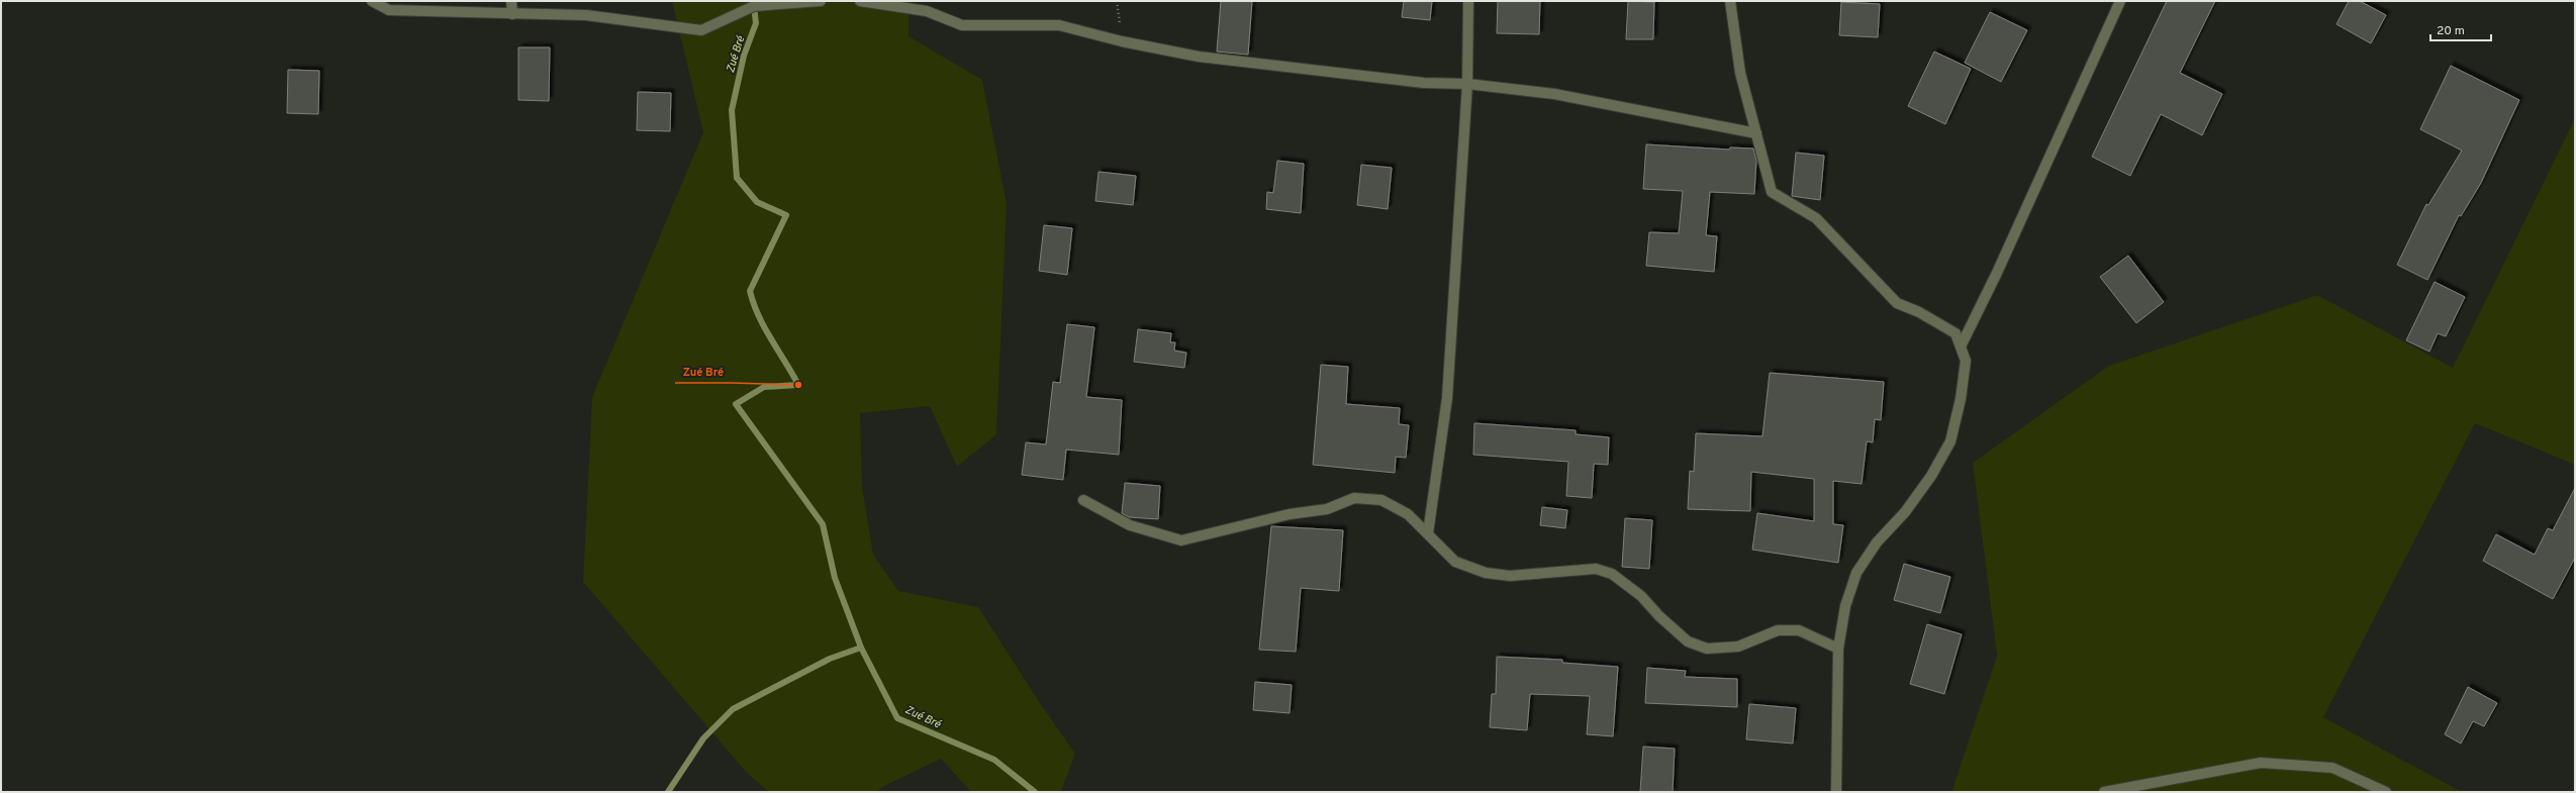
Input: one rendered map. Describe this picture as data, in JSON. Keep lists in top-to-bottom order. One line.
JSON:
{"water":["Zué Bré"],"places":["Zué Bré"],"scale_bar":"20 m"}
